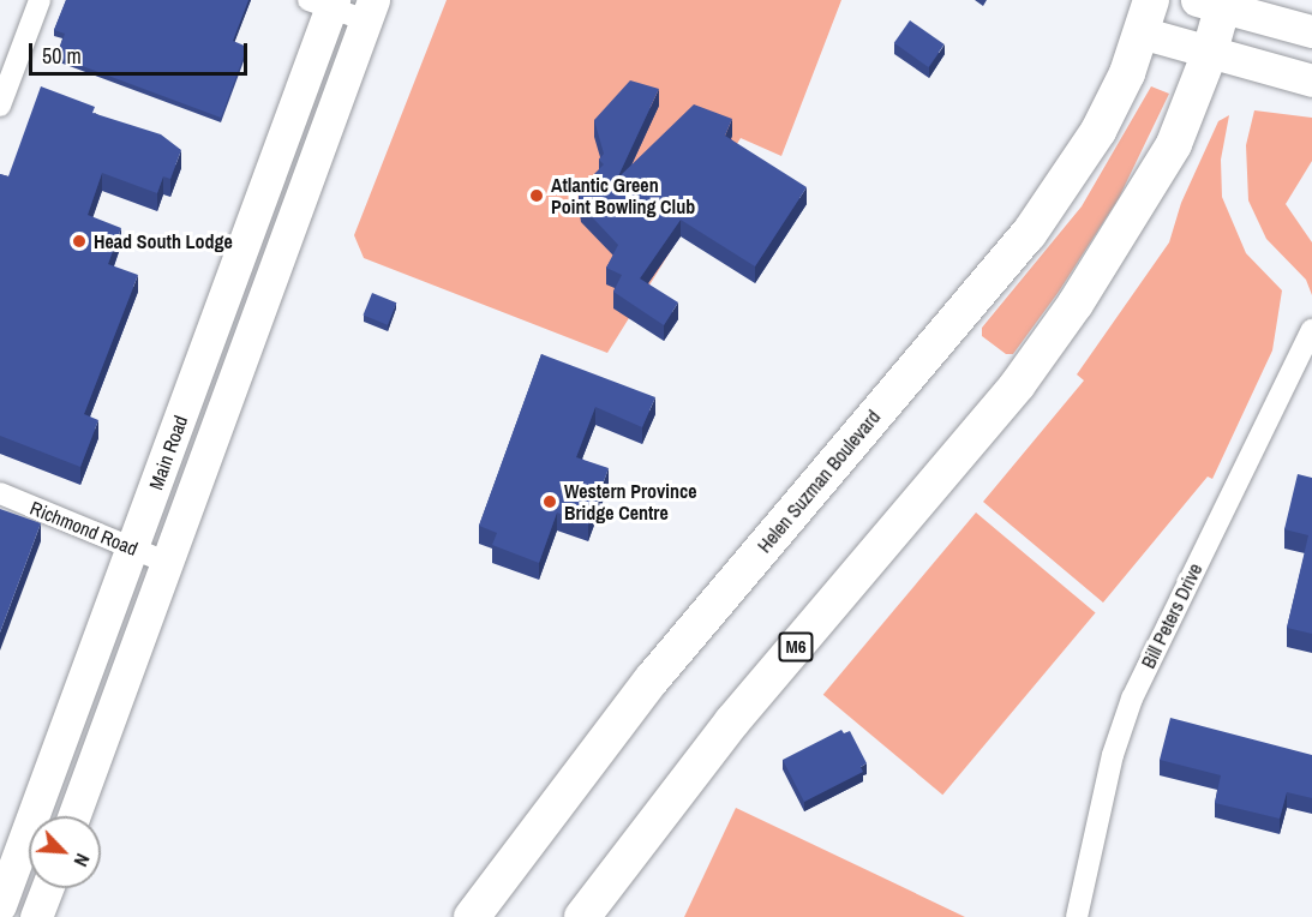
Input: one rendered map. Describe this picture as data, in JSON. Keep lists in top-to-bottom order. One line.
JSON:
{"streets":{"main road":["Main Road","Helen Suzman Boulevard","M6"],"street":["Richmond Road","Bill Peters Drive"]},"crossings":[["Main Road","Richmond Road"]],"places":["Atlantic Green Point Bowling Club","Head South Lodge","Western Province Bridge Centre"],"scale_bar":"50 m","north":"bottom right"}
